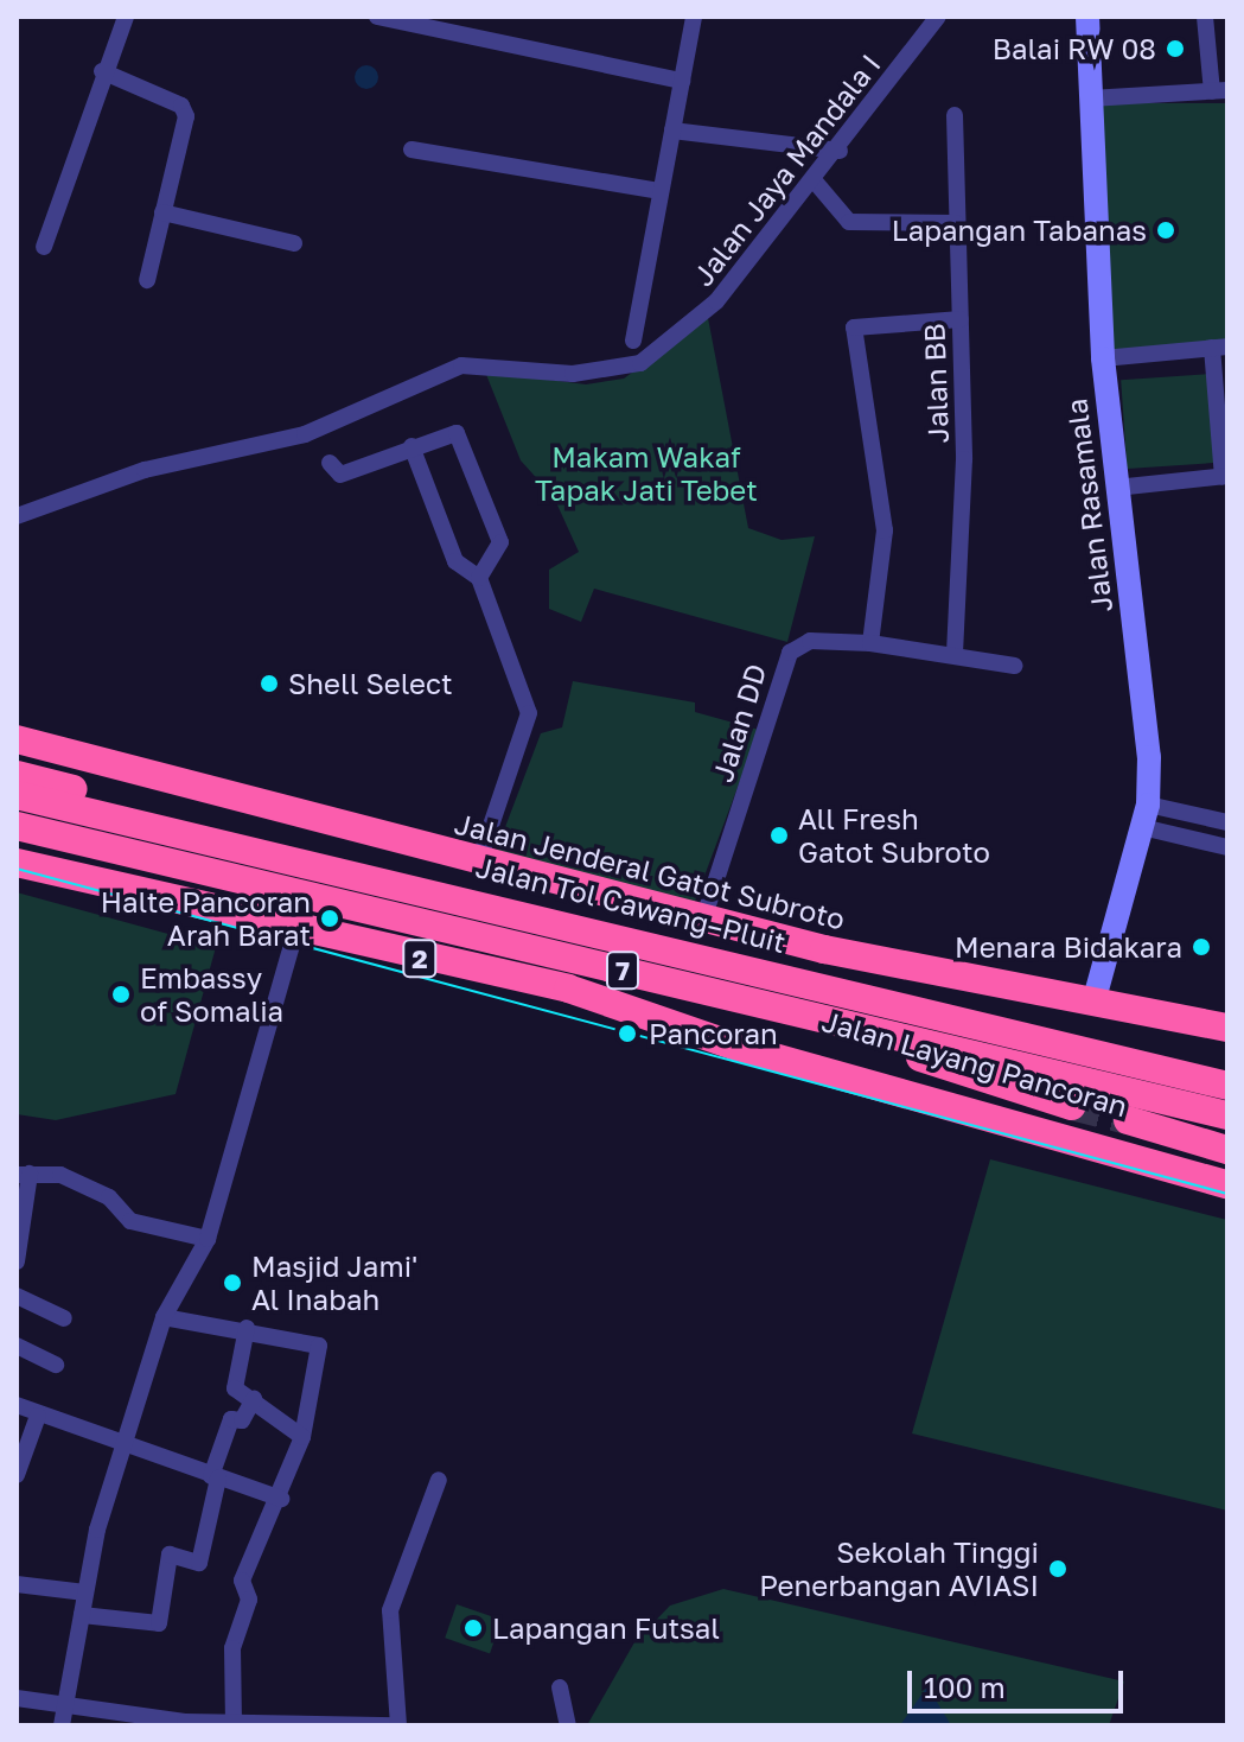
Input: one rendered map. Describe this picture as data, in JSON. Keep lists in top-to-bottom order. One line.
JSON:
{"streets":{"highway":["Jalan Jenderal Gatot Subroto","Jalan Tol Cawang–Pluit","2","7","Jalan Layang Pancoran"],"street":["Jalan Jaya Mandala I","Jalan BB","Jalan Rasamala","Jalan DD"]},"crossings":[["Jalan BB","Jalan DD"],["Jalan Rasamala","Jalan Jenderal Gatot Subroto"],["Jalan DD","Jalan Jenderal Gatot Subroto"],["2","Jalan Layang Pancoran"]],"parks":["Makam Wakaf Tapak Jati Tebet"],"places":["Balai RW 08","Lapangan Tabanas","Shell Select","All Fresh Gatot Subroto","Halte Pancoran Arah Barat","Menara Bidakara","Embassy of Somalia","Pancoran","Masjid Jami' Al Inabah","Sekolah Tinggi Penerbangan AVIASI","Lapangan Futsal"],"scale_bar":"100 m"}
